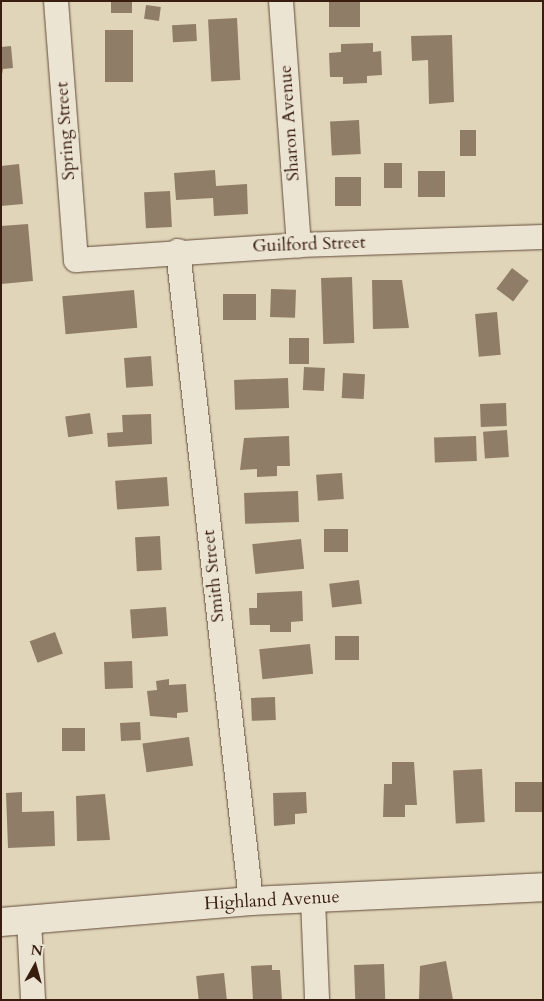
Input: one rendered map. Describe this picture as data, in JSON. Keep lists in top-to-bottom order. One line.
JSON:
{"streets":{"street":["Sharon Avenue","Spring Street","Guilford Street","Smith Street","Highland Avenue"]},"crossings":[["Sharon Avenue","Guilford Street"],["Spring Street","Guilford Street"],["Guilford Street","Smith Street"],["Smith Street","Highland Avenue"]],"north":"top"}
